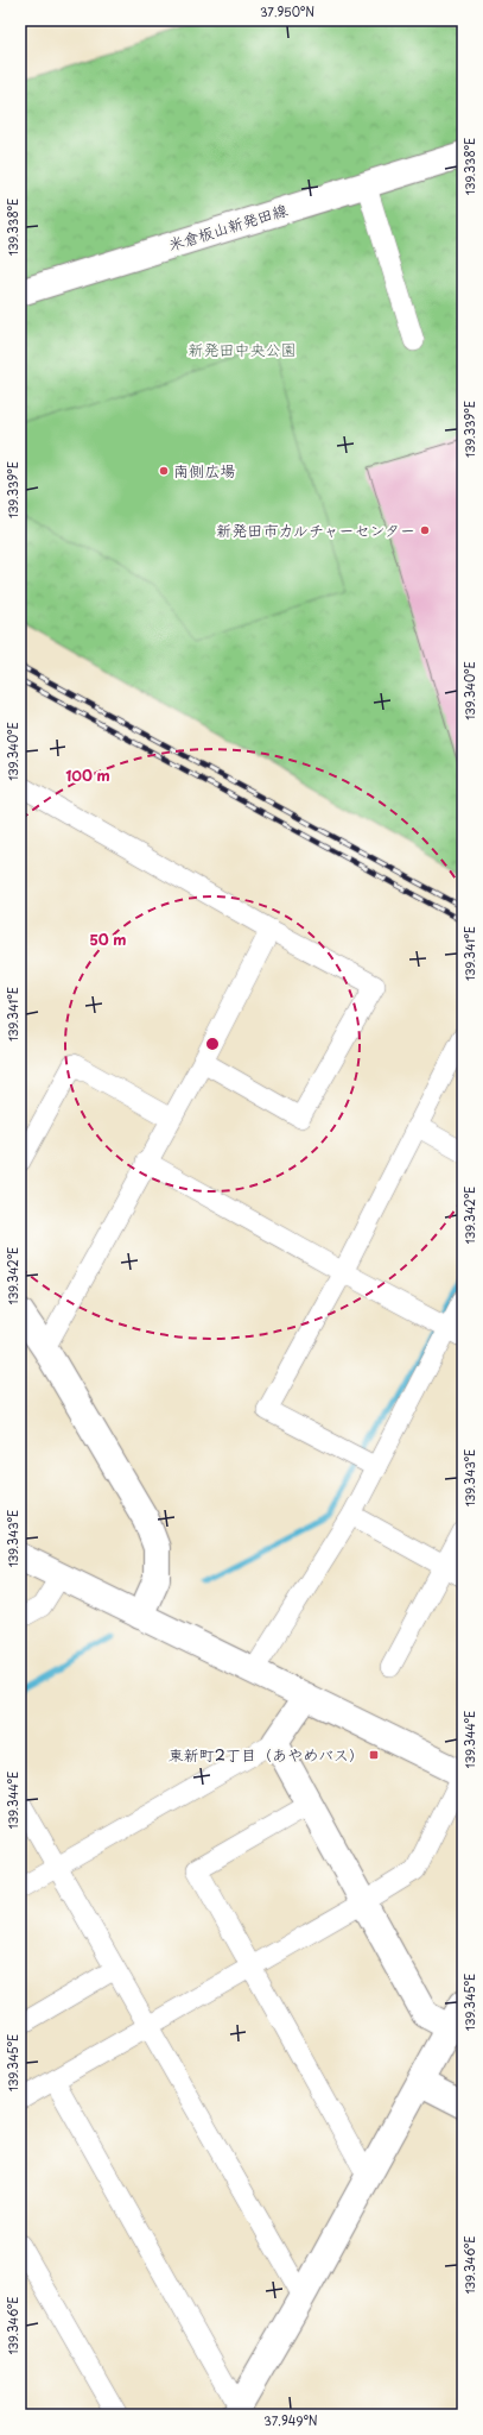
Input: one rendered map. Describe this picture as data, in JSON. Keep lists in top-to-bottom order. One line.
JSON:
{"streets":{"street":["米倉板山新発田線"]},"parks":["新発田中央公園"],"places":{"other":["南側広場","新発田市カルチャーセンター"],"transit":["東新町2丁目（あやめバス）"]},"coordinates":["37.950°N","139.338°E","139.339°E","139.340°E","139.341°E","139.342°E","139.343°E","139.344°E","139.345°E","139.346°E","37.949°N"],"rings":["100 m","50 m"]}
